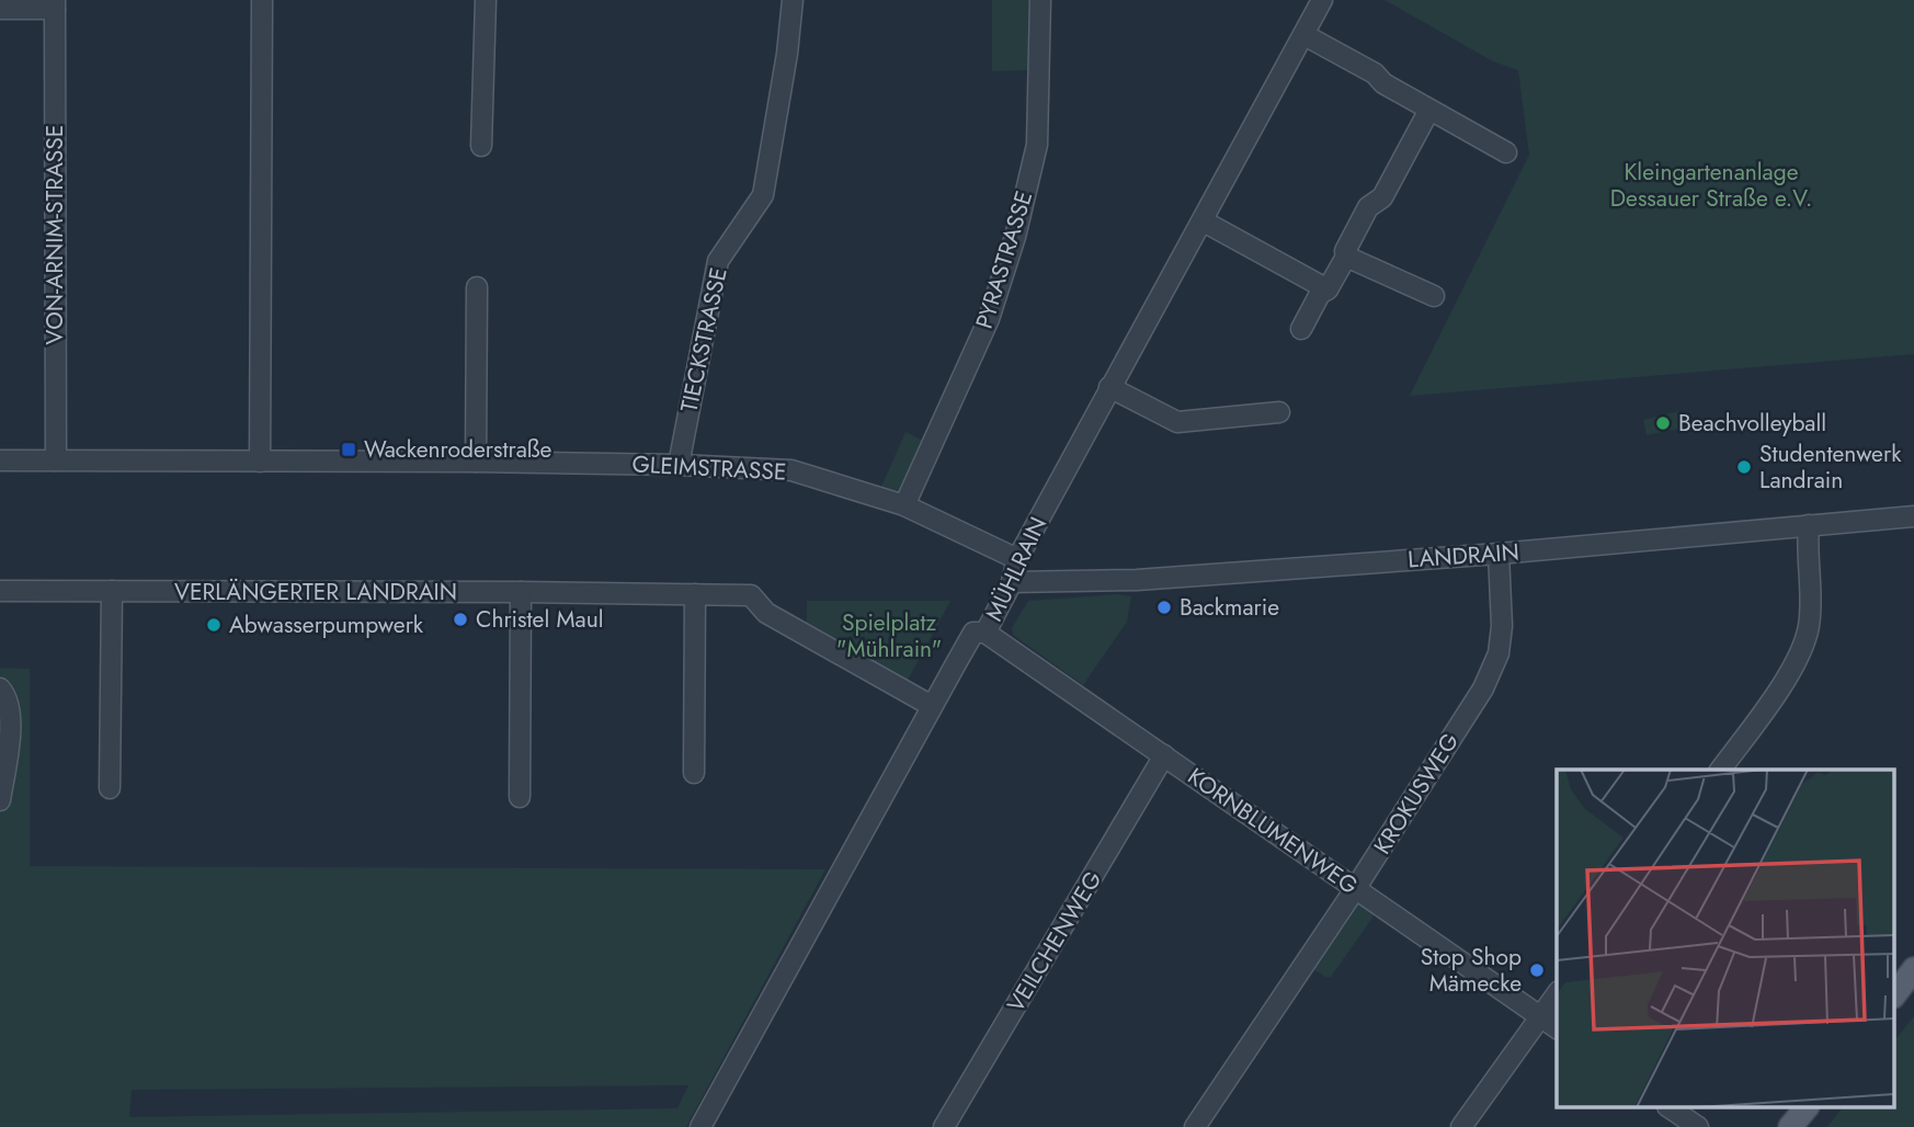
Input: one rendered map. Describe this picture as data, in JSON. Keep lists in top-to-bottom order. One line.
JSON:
{"streets":{"street":["VON-ARNIM-STRASSE","PYRASTRASSE","TIECKSTRASSE","GLEIMSTRASSE","LANDRAIN","MÜHLRAIN","VERLÄNGERTER LANDRAIN","KROKUSWEG","KORNBLUMENWEG","VEILCHENWEG"]},"crossings":[["VON-ARNIM-STRASSE","GLEIMSTRASSE"],["PYRASTRASSE","GLEIMSTRASSE"],["TIECKSTRASSE","GLEIMSTRASSE"],["GLEIMSTRASSE","MÜHLRAIN"],["LANDRAIN","MÜHLRAIN"],["LANDRAIN","KROKUSWEG"],["MÜHLRAIN","VERLÄNGERTER LANDRAIN"],["MÜHLRAIN","KORNBLUMENWEG"],["KROKUSWEG","KORNBLUMENWEG"],["KORNBLUMENWEG","VEILCHENWEG"]],"parks":["Kleingartenanlage Dessauer Straße e.V.","Spielplatz \"Mühlrain\""],"places":{"other":["Beachvolleyball","Studentenwerk Landrain","Backmarie","Christel Maul","Abwasserpumpwerk","Stop Shop Mämecke"],"transit":["Wackenroderstraße"]}}
